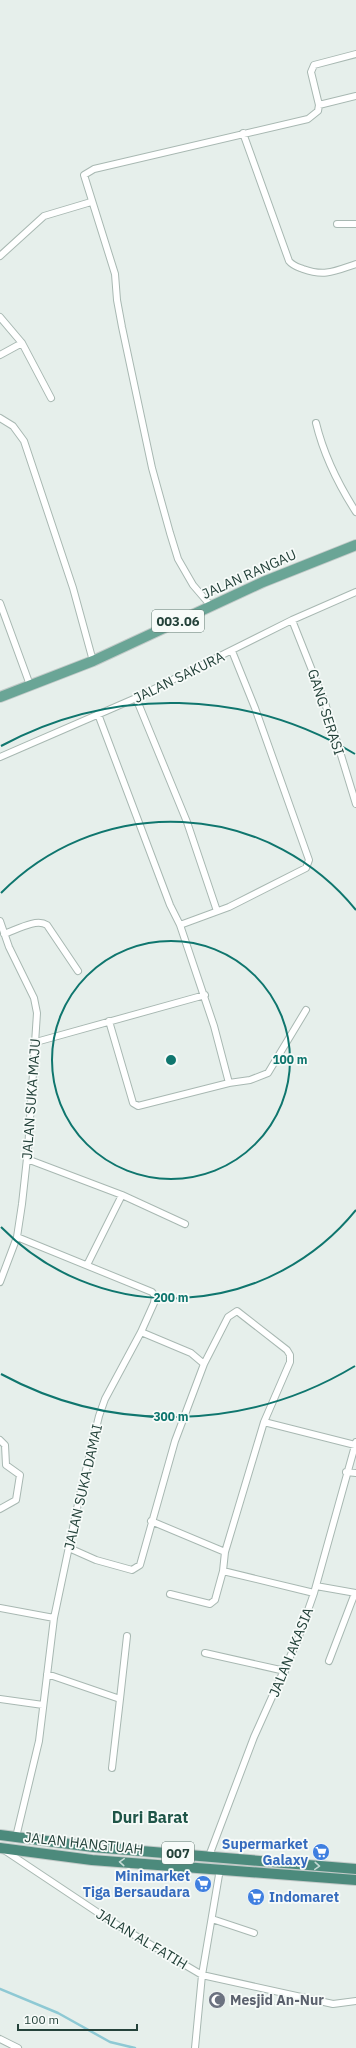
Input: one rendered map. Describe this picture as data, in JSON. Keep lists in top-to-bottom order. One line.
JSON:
{"streets":{"highway":["JALAN HANGTUAH","007"],"main road":["JALAN RANGAU","003.06"],"street":["JALAN SAKURA","GANG SERASI","JALAN SUKA MAJU","JALAN SUKA DAMAI","JALAN AKASIA","JALAN AL FATIH"]},"crossings":[["JALAN SAKURA","GANG SERASI"],["JALAN SUKA MAJU","JALAN SUKA DAMAI"],["JALAN SUKA DAMAI","JALAN HANGTUAH"],["JALAN AKASIA","JALAN HANGTUAH"],["JALAN HANGTUAH","JALAN AL FATIH"]],"districts":["Duri Barat"],"places":{"supermarket":["Supermarket Galaxy","Minimarket Tiga Bersaudara","Indomaret"],"mosque":["Mesjid An-Nur"]},"scale_bar":"100 m","rings":["100 m","200 m","300 m"]}
